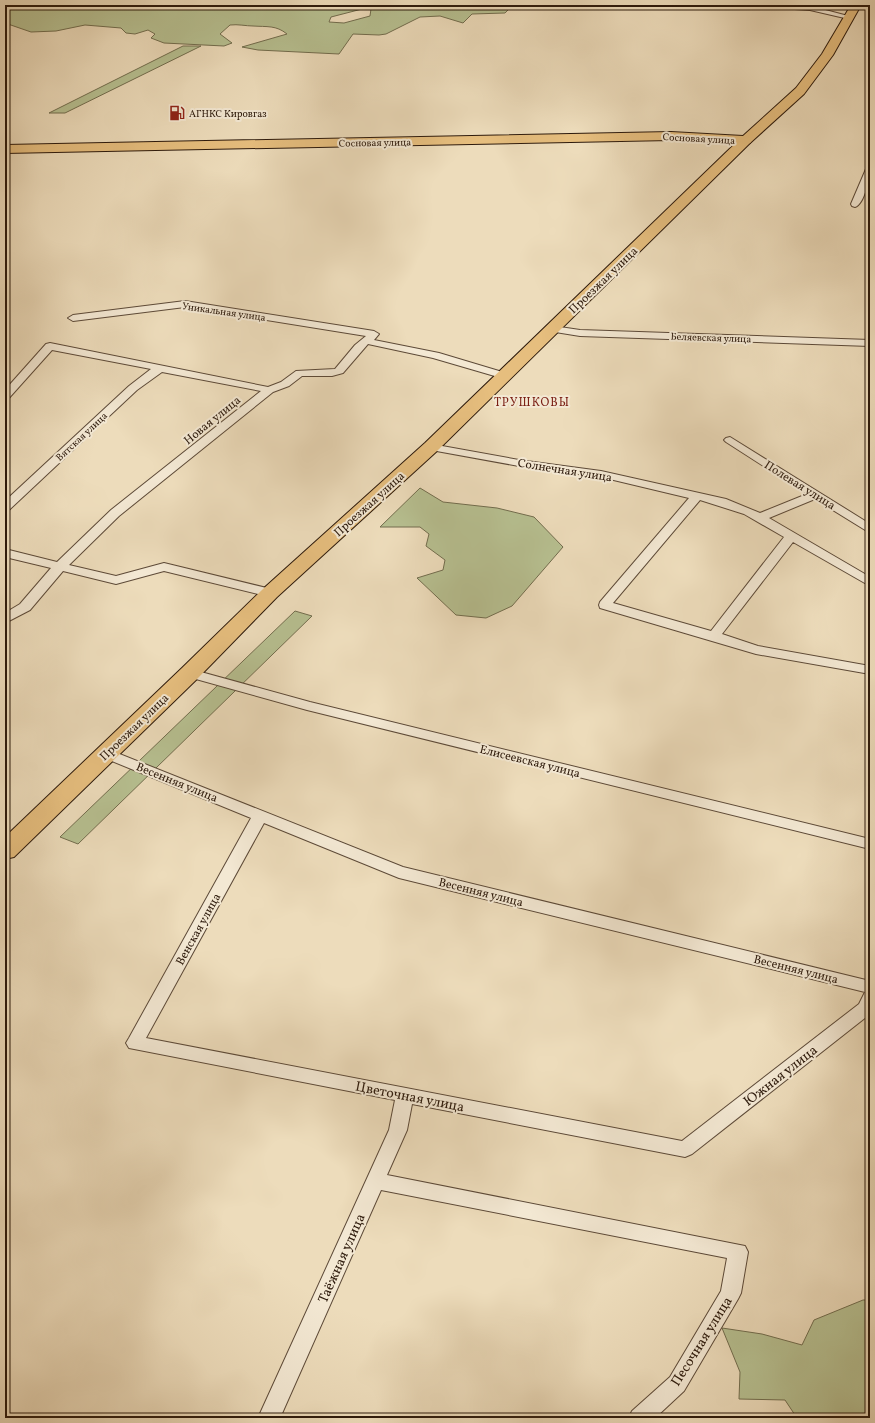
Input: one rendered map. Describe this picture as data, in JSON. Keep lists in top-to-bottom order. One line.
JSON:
{"streets":{"main road":["Сосновая улица","Проезжая улица"],"street":["Уникальная улица","Беляевская улица","Новая улица","Вятская улица","Солнечная улица","Полевая улица","Елисеевская улица","Весенняя улица","Венская улица","Южная улица","Цветочная улица","Таёжная улица","Песочная улица"]},"crossings":[["Сосновая улица","Проезжая улица"],["Проезжая улица","Уникальная улица"],["Проезжая улица","Беляевская улица"],["Проезжая улица","Солнечная улица"],["Проезжая улица","Елисеевская улица"],["Проезжая улица","Весенняя улица"],["Новая улица","Вятская улица"],["Весенняя улица","Венская улица"],["Венская улица","Цветочная улица"],["Южная улица","Цветочная улица"],["Цветочная улица","Таёжная улица"],["Таёжная улица","Песочная улица"]],"districts":["ТРУШКОВЫ"],"places":{"fuel station":["АГНКС Кировгаз"]}}
